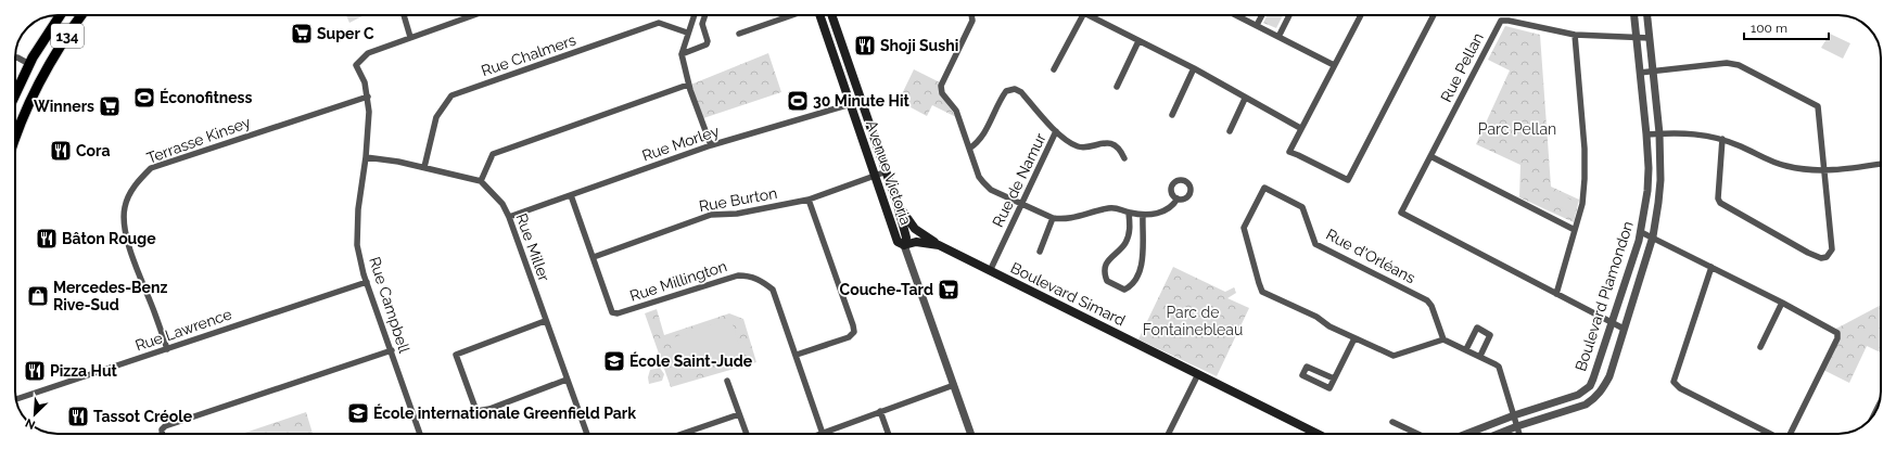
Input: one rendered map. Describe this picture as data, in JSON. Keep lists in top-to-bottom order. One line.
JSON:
{"streets":{"main road":["134","Avenue Victoria","Boulevard Simard"],"street":["Rue Chalmers","Rue Pellan","Terrasse Kinsey","Rue Morley","Rue de Namur","Rue Burton","Rue Miller","Rue d'Orléans","Rue Millington","Boulevard Plamondon","Rue Campbell","Rue Lawrence"]},"crossings":[["Rue Pellan","Boulevard Plamondon"],["Terrasse Kinsey","Rue Campbell"],["Terrasse Kinsey","Rue Lawrence"],["Rue Morley","Avenue Victoria"],["Rue Morley","Rue Miller"],["Rue Morley","Rue Millington"],["Avenue Victoria","Rue Burton"],["Avenue Victoria","Boulevard Simard"],["Rue de Namur","Boulevard Simard"],["Rue Burton","Rue Millington"],["Rue Campbell","Rue Lawrence"]],"parks":["Parc Pellan","Parc de Fontainebleau"],"places":{"supermarket":["Super C","Winners","Couche-Tard"],"restaurant":["Shoji Sushi","Cora","Bâton Rouge","Pizza Hut","Tassot Créole"],"sports":["Éconofitness","30 Minute Hit"],"shop":["Mercedes-Benz Rive-Sud"],"school or university":["École Saint-Jude","École internationale Greenfield Park"]},"scale_bar":"100 m","north":"bottom left"}
